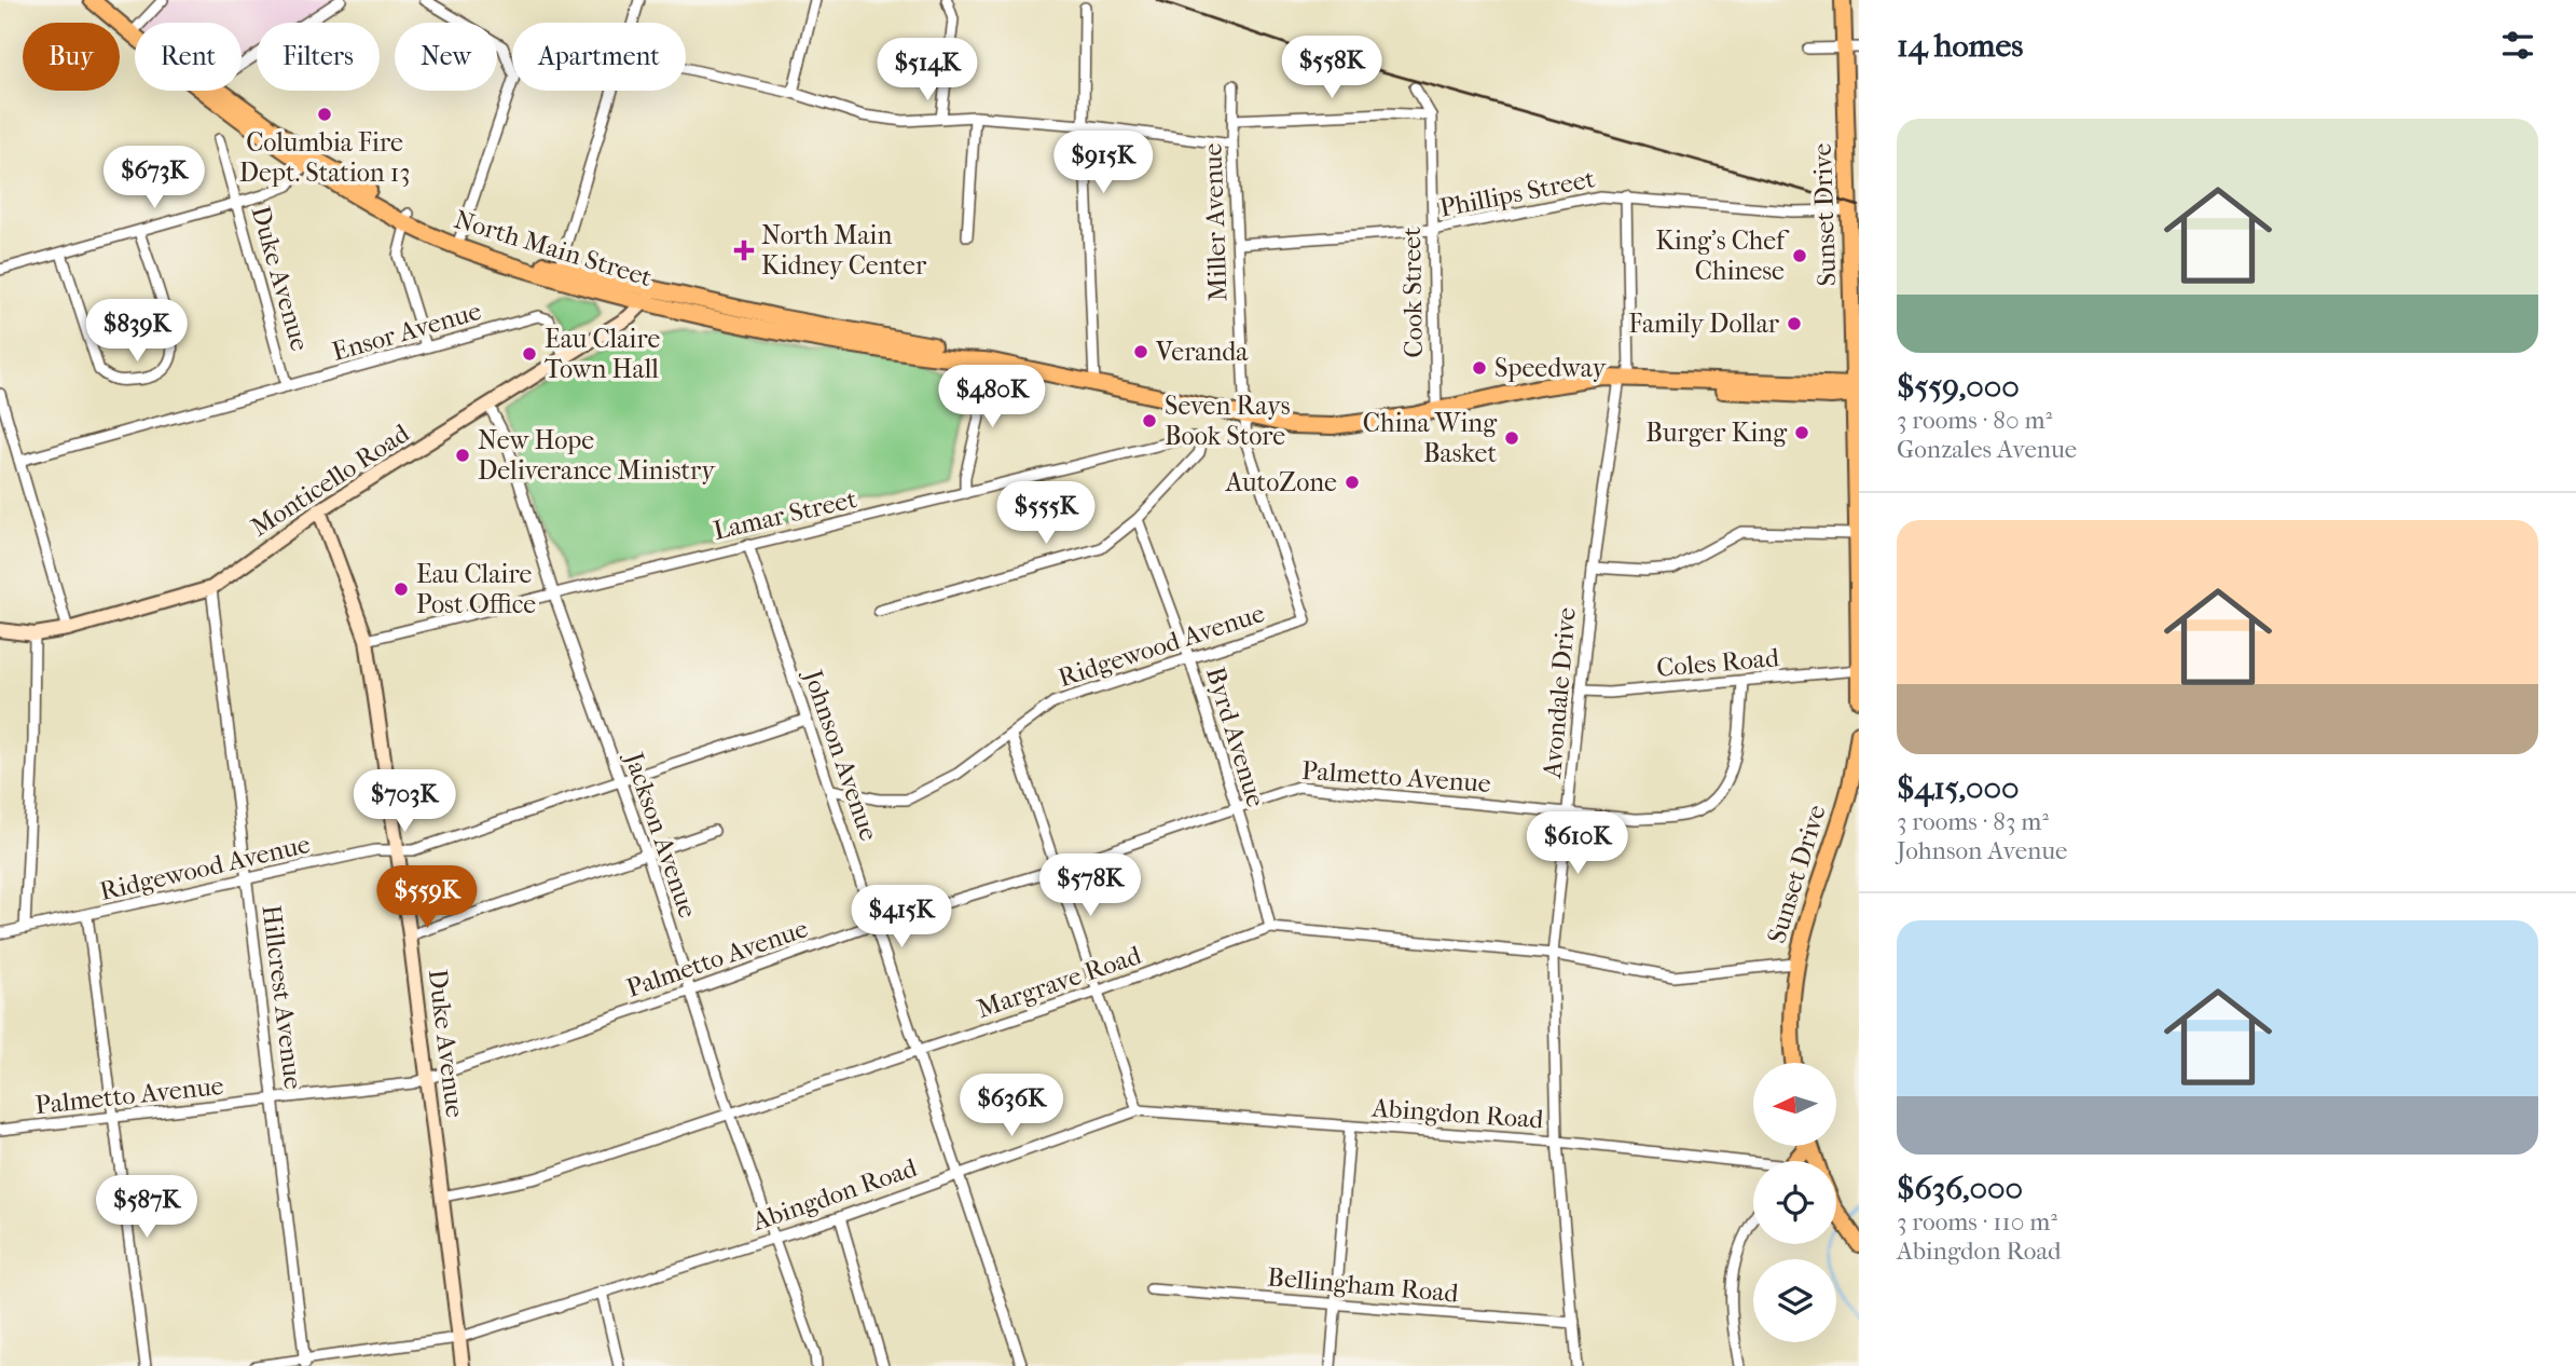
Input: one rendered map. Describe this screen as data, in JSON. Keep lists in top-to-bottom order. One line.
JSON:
{"streets":{"main road":["Sunset Drive","North Main Street"],"street":["Phillips Street","Miller Avenue","Duke Avenue","Cook Street","Ensor Avenue","Monticello Road","Lamar Street","Ridgewood Avenue","Coles Road","Avondale Drive","Byrd Avenue","Johnson Avenue","Palmetto Avenue","Jackson Avenue","Margrave Road","Hillcrest Avenue","Abingdon Road","Bellingham Road"]},"crossings":[["Phillips Street","Sunset Drive"],["Phillips Street","Miller Avenue"],["Phillips Street","Cook Street"],["Phillips Street","Avondale Drive"],["Sunset Drive","North Main Street"],["Sunset Drive","Coles Road"],["Sunset Drive","Margrave Road"],["Miller Avenue","North Main Street"],["Miller Avenue","Ridgewood Avenue"],["North Main Street","Cook Street"],["North Main Street","Monticello Road"],["North Main Street","Avondale Drive"],["Duke Avenue","Ensor Avenue"],["Duke Avenue","Monticello Road"],["Duke Avenue","Lamar Street"],["Duke Avenue","Ridgewood Avenue"],["Duke Avenue","Palmetto Avenue"],["Duke Avenue","Margrave Road"],["Duke Avenue","Abingdon Road"],["Ensor Avenue","Monticello Road"],["Monticello Road","Jackson Avenue"],["Monticello Road","Hillcrest Avenue"],["Lamar Street","Byrd Avenue"],["Lamar Street","Johnson Avenue"],["Lamar Street","Jackson Avenue"],["Ridgewood Avenue","Byrd Avenue"],["Ridgewood Avenue","Johnson Avenue"],["Ridgewood Avenue","Jackson Avenue"],["Ridgewood Avenue","Hillcrest Avenue"],["Coles Road","Avondale Drive"],["Coles Road","Palmetto Avenue"],["Avondale Drive","Palmetto Avenue"],["Avondale Drive","Margrave Road"],["Avondale Drive","Abingdon Road"],["Avondale Drive","Bellingham Road"],["Byrd Avenue","Palmetto Avenue"],["Byrd Avenue","Margrave Road"],["Johnson Avenue","Palmetto Avenue"],["Johnson Avenue","Margrave Road"],["Johnson Avenue","Abingdon Road"],["Palmetto Avenue","Jackson Avenue"],["Palmetto Avenue","Hillcrest Avenue"],["Jackson Avenue","Margrave Road"],["Jackson Avenue","Abingdon Road"],["Hillcrest Avenue","Abingdon Road"]],"places":{"other":["Columbia Fire Dept. Station 13","King's Chef Chinese","Family Dollar","Veranda","Eau Claire Town Hall","Speedway","Seven Rays Book Store","Burger King","China Wing Basket","New Hope Deliverance Ministry","AutoZone","Eau Claire Post Office"],"health":["North Main Kidney Center"]},"north":"left","page":{"heading":"14 homes","chip":["Buy","Rent","Filters","New","Apartment"],"price":["$558K","$514K","$915K","$673K","$839K","$480K","$555K","$703K","$610K","$578K","$559K","$415K","$636K","$587K"],"list":[{"name":"$559,000","note":"3 rooms · 80 m² · Gonzales Avenue"},{"name":"$415,000","note":"3 rooms · 83 m² · Johnson Avenue"},{"name":"$636,000","note":"3 rooms · 110 m² · Abingdon Road"}]}}
